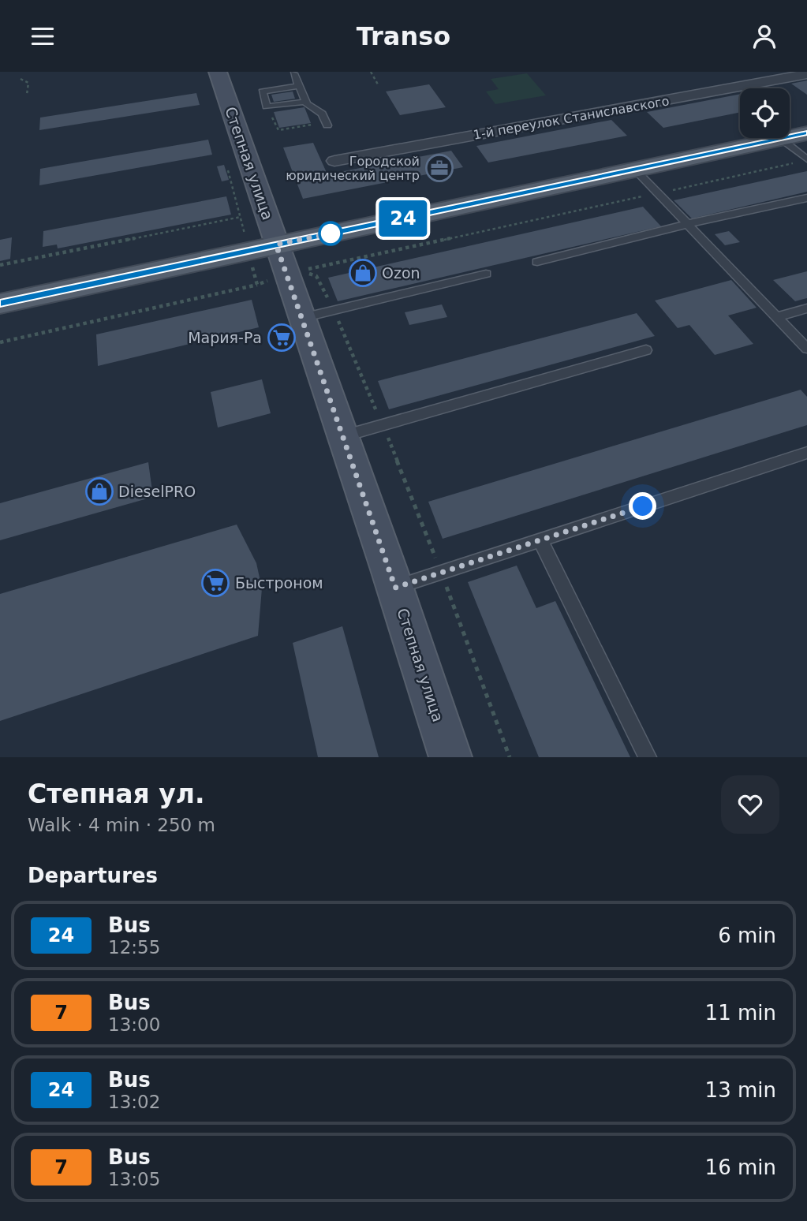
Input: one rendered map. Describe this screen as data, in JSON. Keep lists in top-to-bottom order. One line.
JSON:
{"streets":{"street":["1-й переулок Станиславского","Степная улица"]},"places":{"office":["Городской юридический центр"],"shop":["Ozon","DieselPRO"],"supermarket":["Мария-Ра","Быстроном"]},"lines":["bus line 24"],"page":{"header":"Transo","on_map":"24","heading":[["Степная ул.","Walk · 4 min · 250 m"],"Departures"],"list":[{"mark":"24","name":"Bus","note":"12:55","value":"6 min"},{"mark":"7","name":"Bus","note":"13:00","value":"11 min"},{"mark":"24","name":"Bus","note":"13:02","value":"13 min"},{"mark":"7","name":"Bus","note":"13:05","value":"16 min"}]}}
